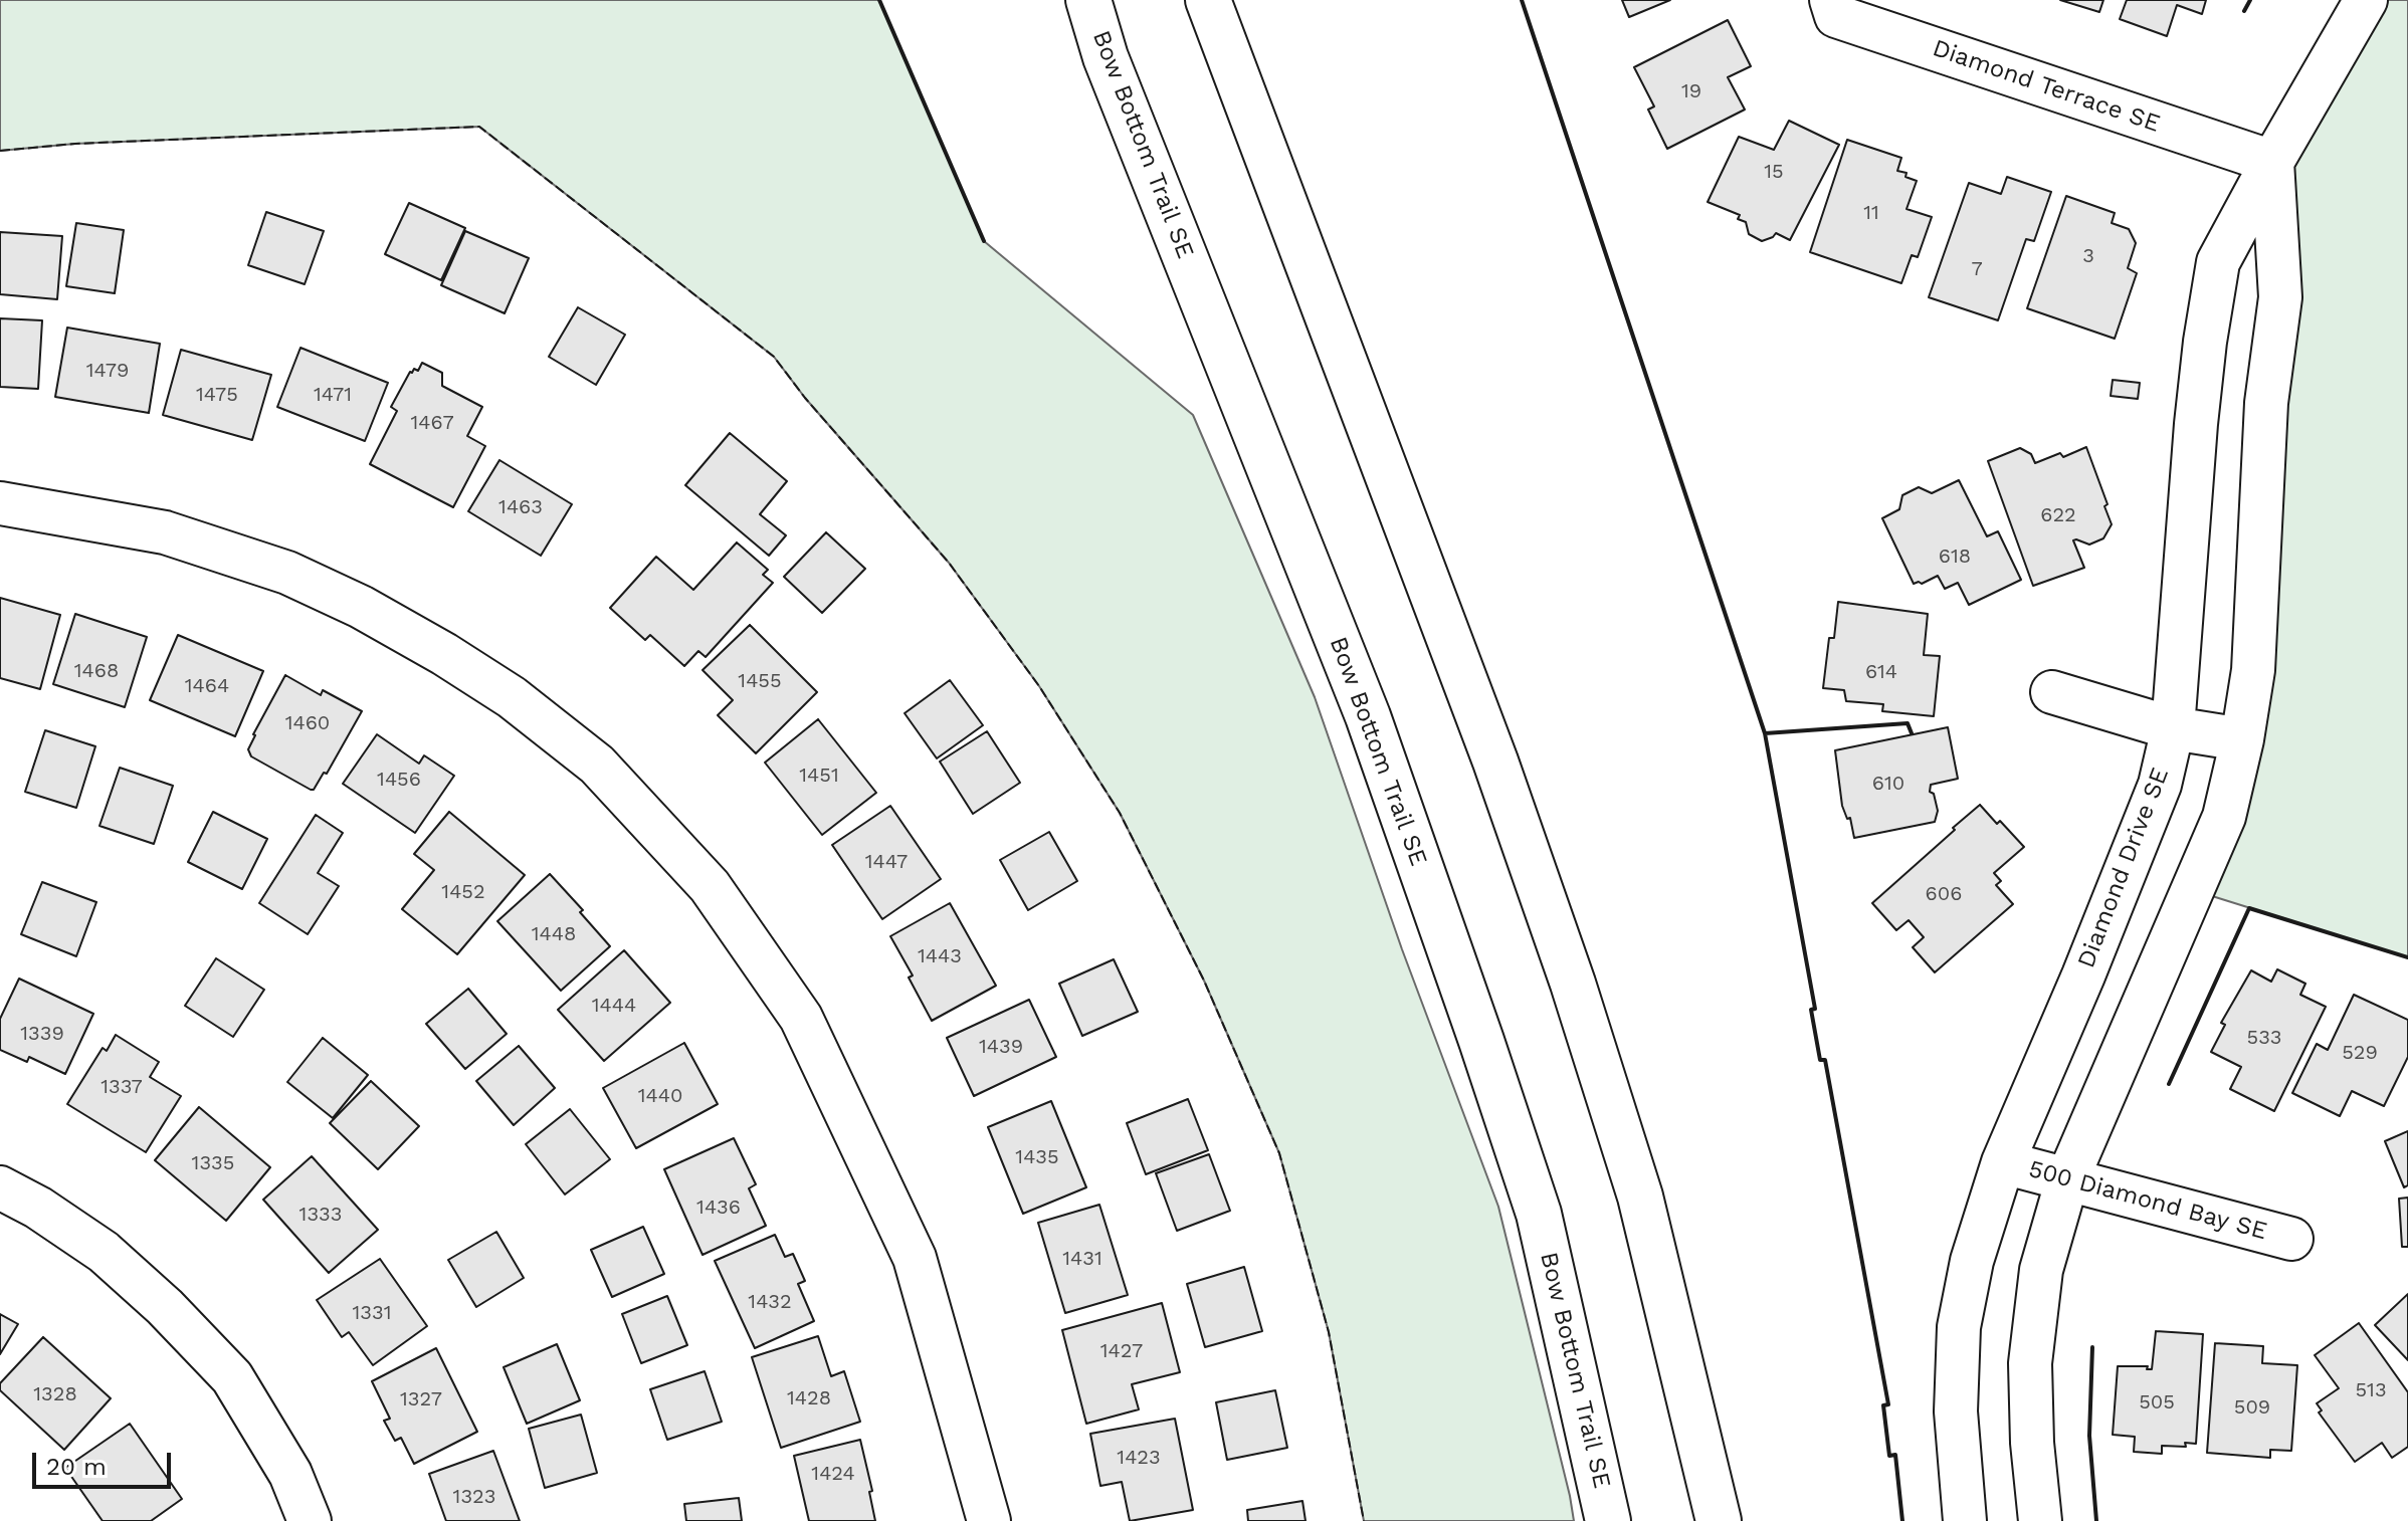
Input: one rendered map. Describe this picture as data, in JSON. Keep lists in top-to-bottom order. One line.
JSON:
{"streets":{"highway":["Bow Bottom Trail SE"],"street":["Diamond Terrace SE","Diamond Drive SE","500 Diamond Bay SE"]},"crossings":[["Diamond Terrace SE","Diamond Drive SE"],["Diamond Drive SE","500 Diamond Bay SE"]],"house_numbers":["19","15","11","3","7","1479","1475","1471","1467","1463","622","618","1468","614","1455","1464","1460","1451","1456","610","1447","1452","606","1448","1443","1444","1339","533","1439","529","1337","1440","1435","1335","1436","1333","1431","1432","1331","1427","513","1328","1428","1327","505","509","1423","1424","1323"],"scale_bar":"20 m"}
